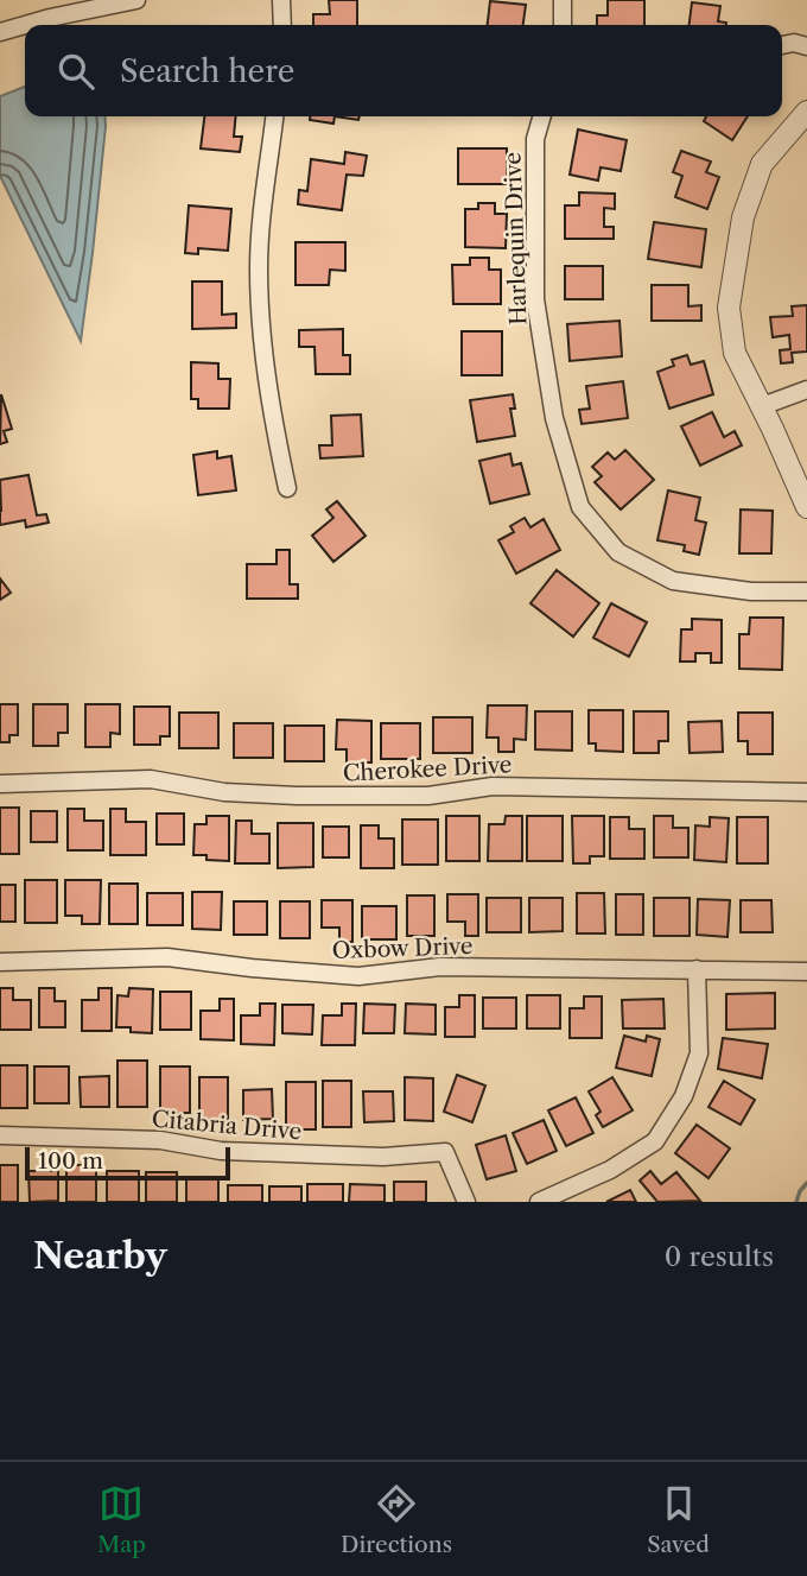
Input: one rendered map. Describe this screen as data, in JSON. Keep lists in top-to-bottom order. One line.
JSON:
{"streets":{"street":["Harlequin Drive","Cherokee Drive","Oxbow Drive","Citabria Drive"]},"scale_bar":"100 m","page":{"search":"Search here","scale":"100 m","heading":["Nearby","0 results"],"nav":["Map","Directions","Saved"]}}
